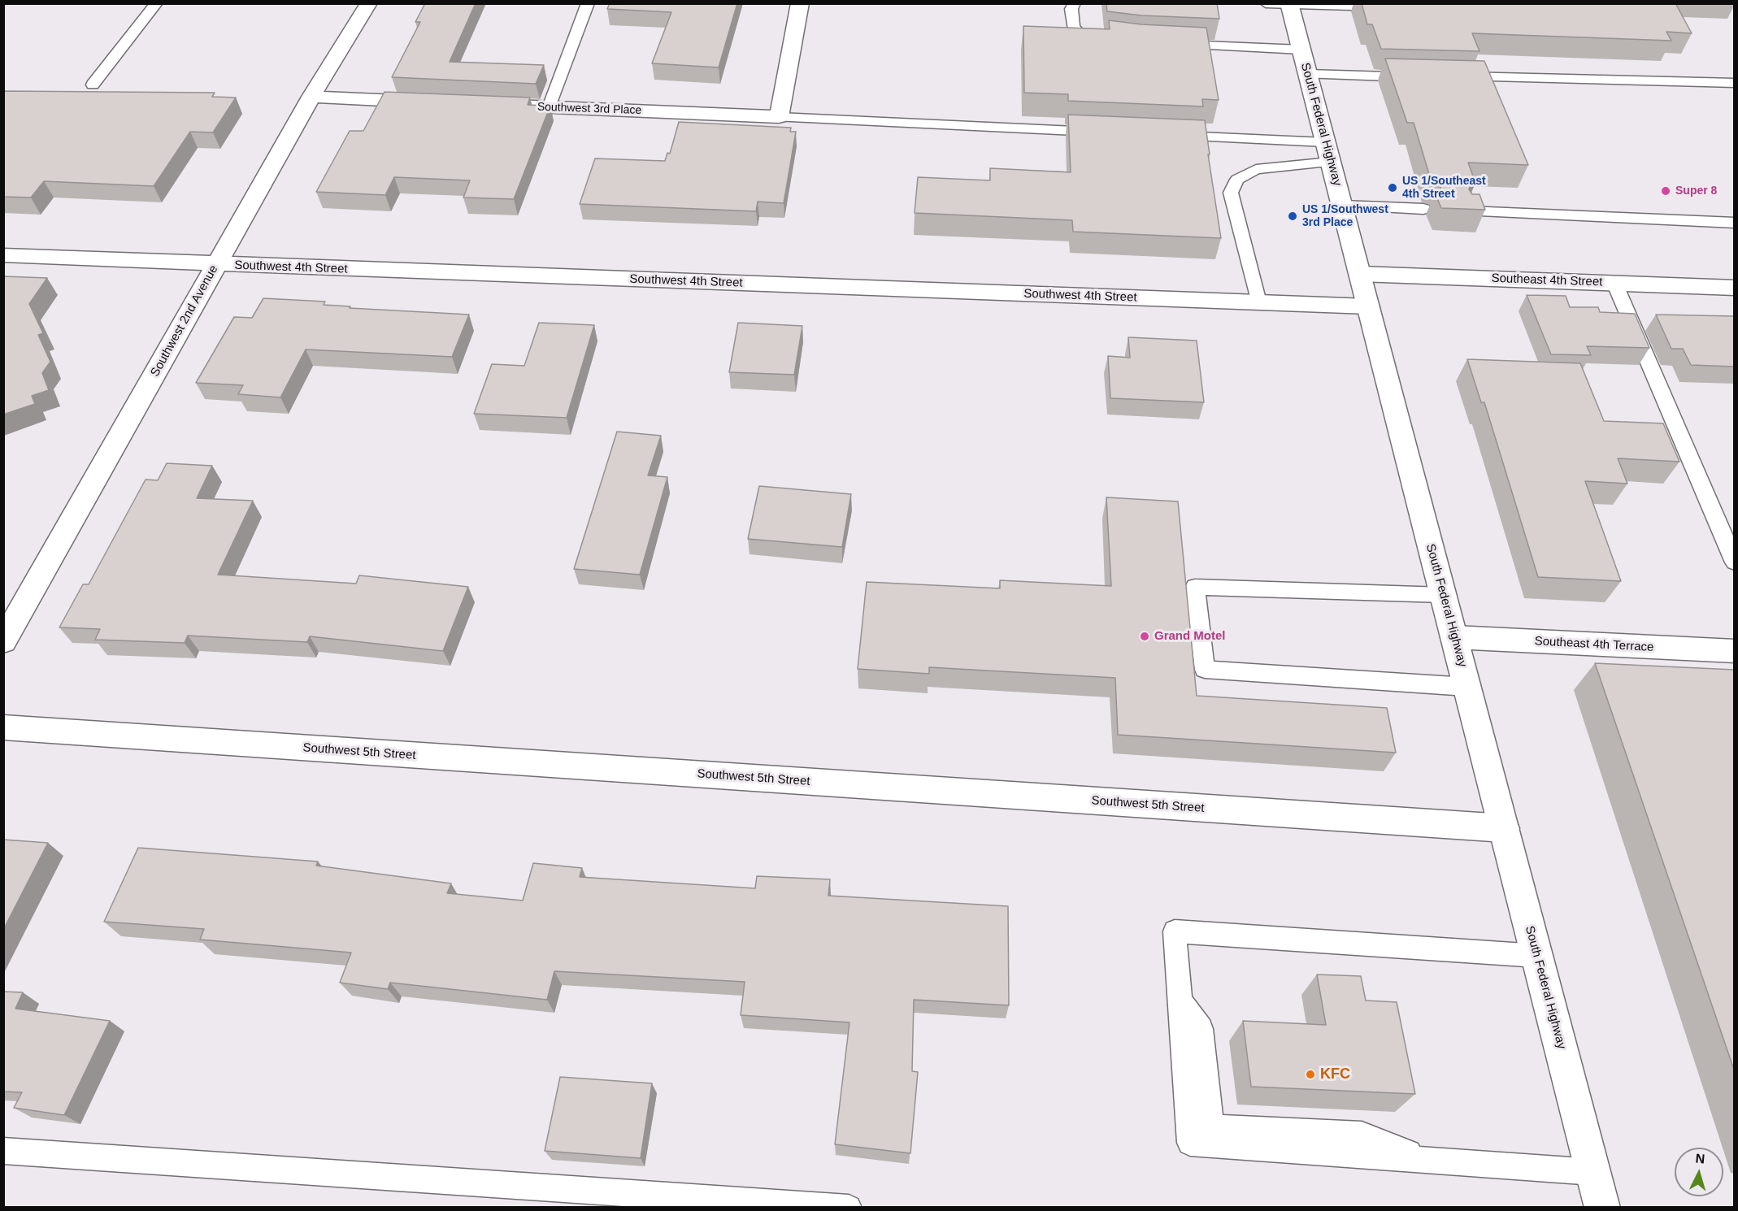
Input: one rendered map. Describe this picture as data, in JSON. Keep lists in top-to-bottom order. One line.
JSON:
{"streets":{"street":["Southwest 3rd Place","South Federal Highway","Southwest 4th Street","Southeast 4th Street","Southwest 2nd Avenue","Southeast 4th Terrace","Southwest 5th Street"]},"crossings":[["South Federal Highway","Southwest 4th Street"],["South Federal Highway","Southeast 4th Street"],["South Federal Highway","Southeast 4th Terrace"],["South Federal Highway","Southwest 5th Street"],["Southwest 4th Street","Southwest 2nd Avenue"]],"places":["US 1/Southeast 4th Street","Super 8","US 1/Southwest 3rd Place","Grand Motel","KFC"],"north":"top"}
